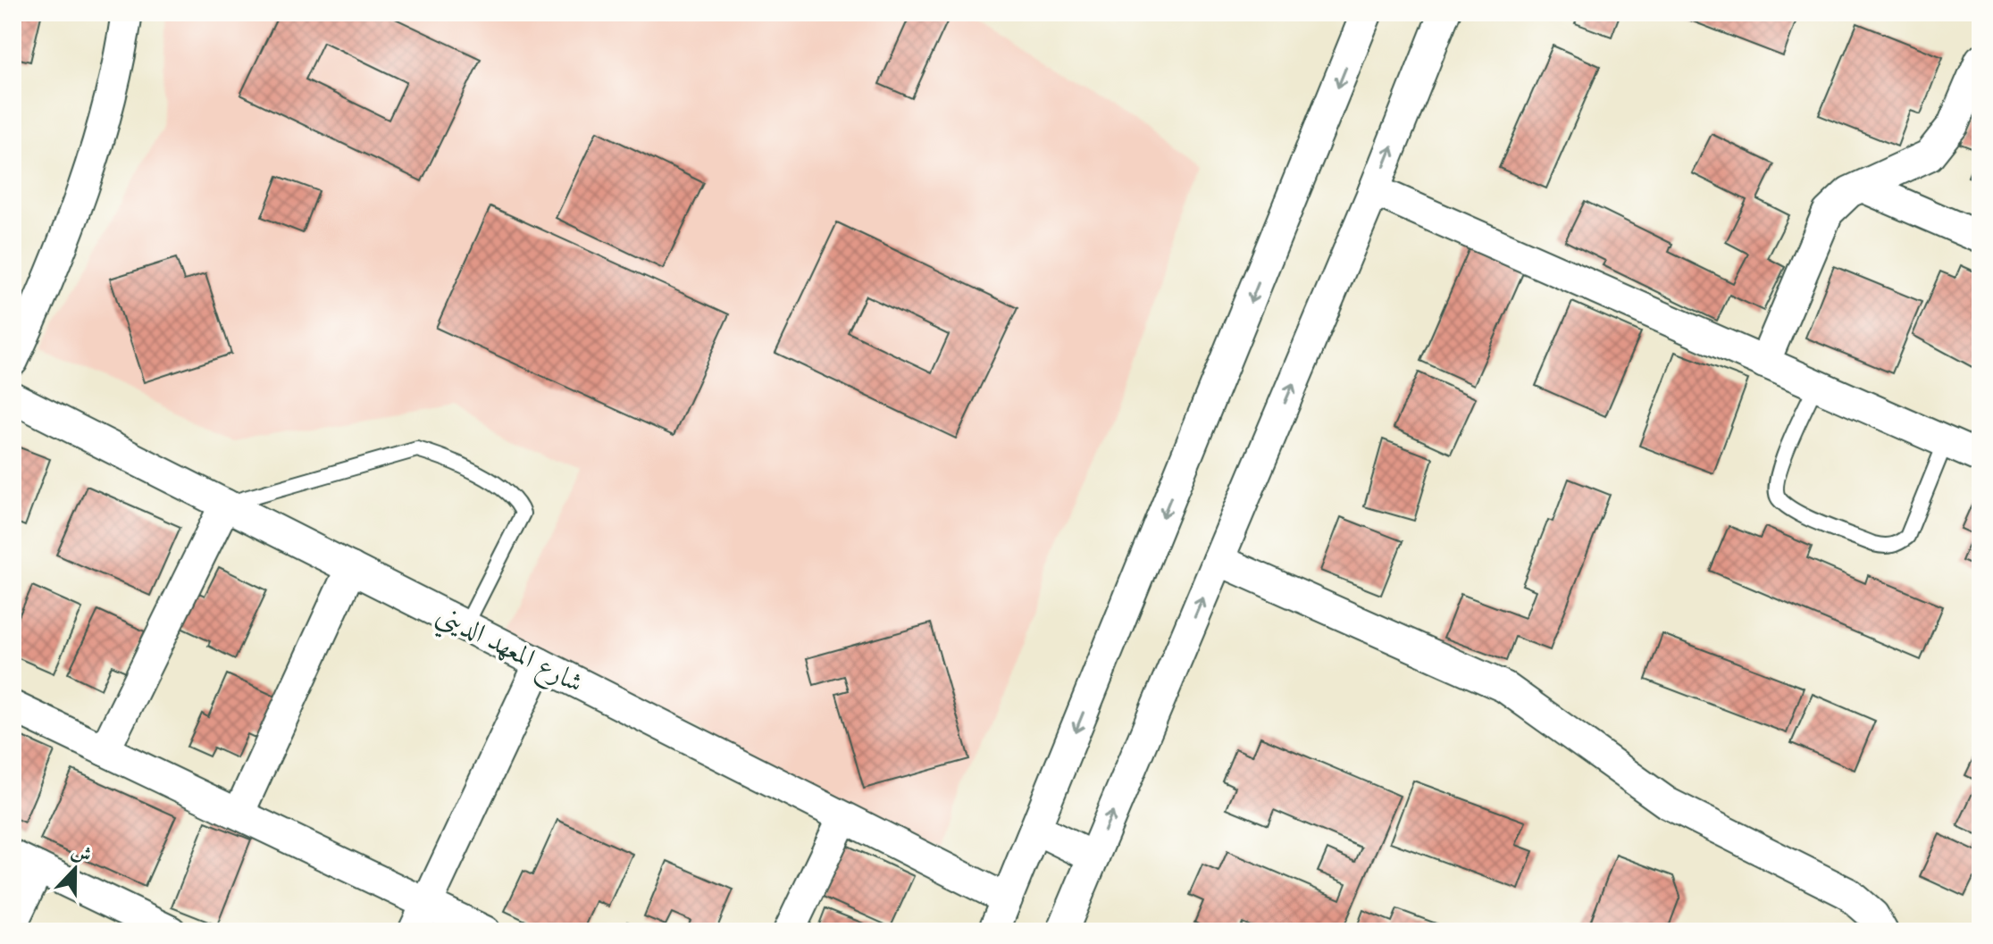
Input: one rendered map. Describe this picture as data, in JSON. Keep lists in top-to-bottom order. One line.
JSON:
{"streets":{"street":["شارع المعهد الديني"]},"north":"top"}
